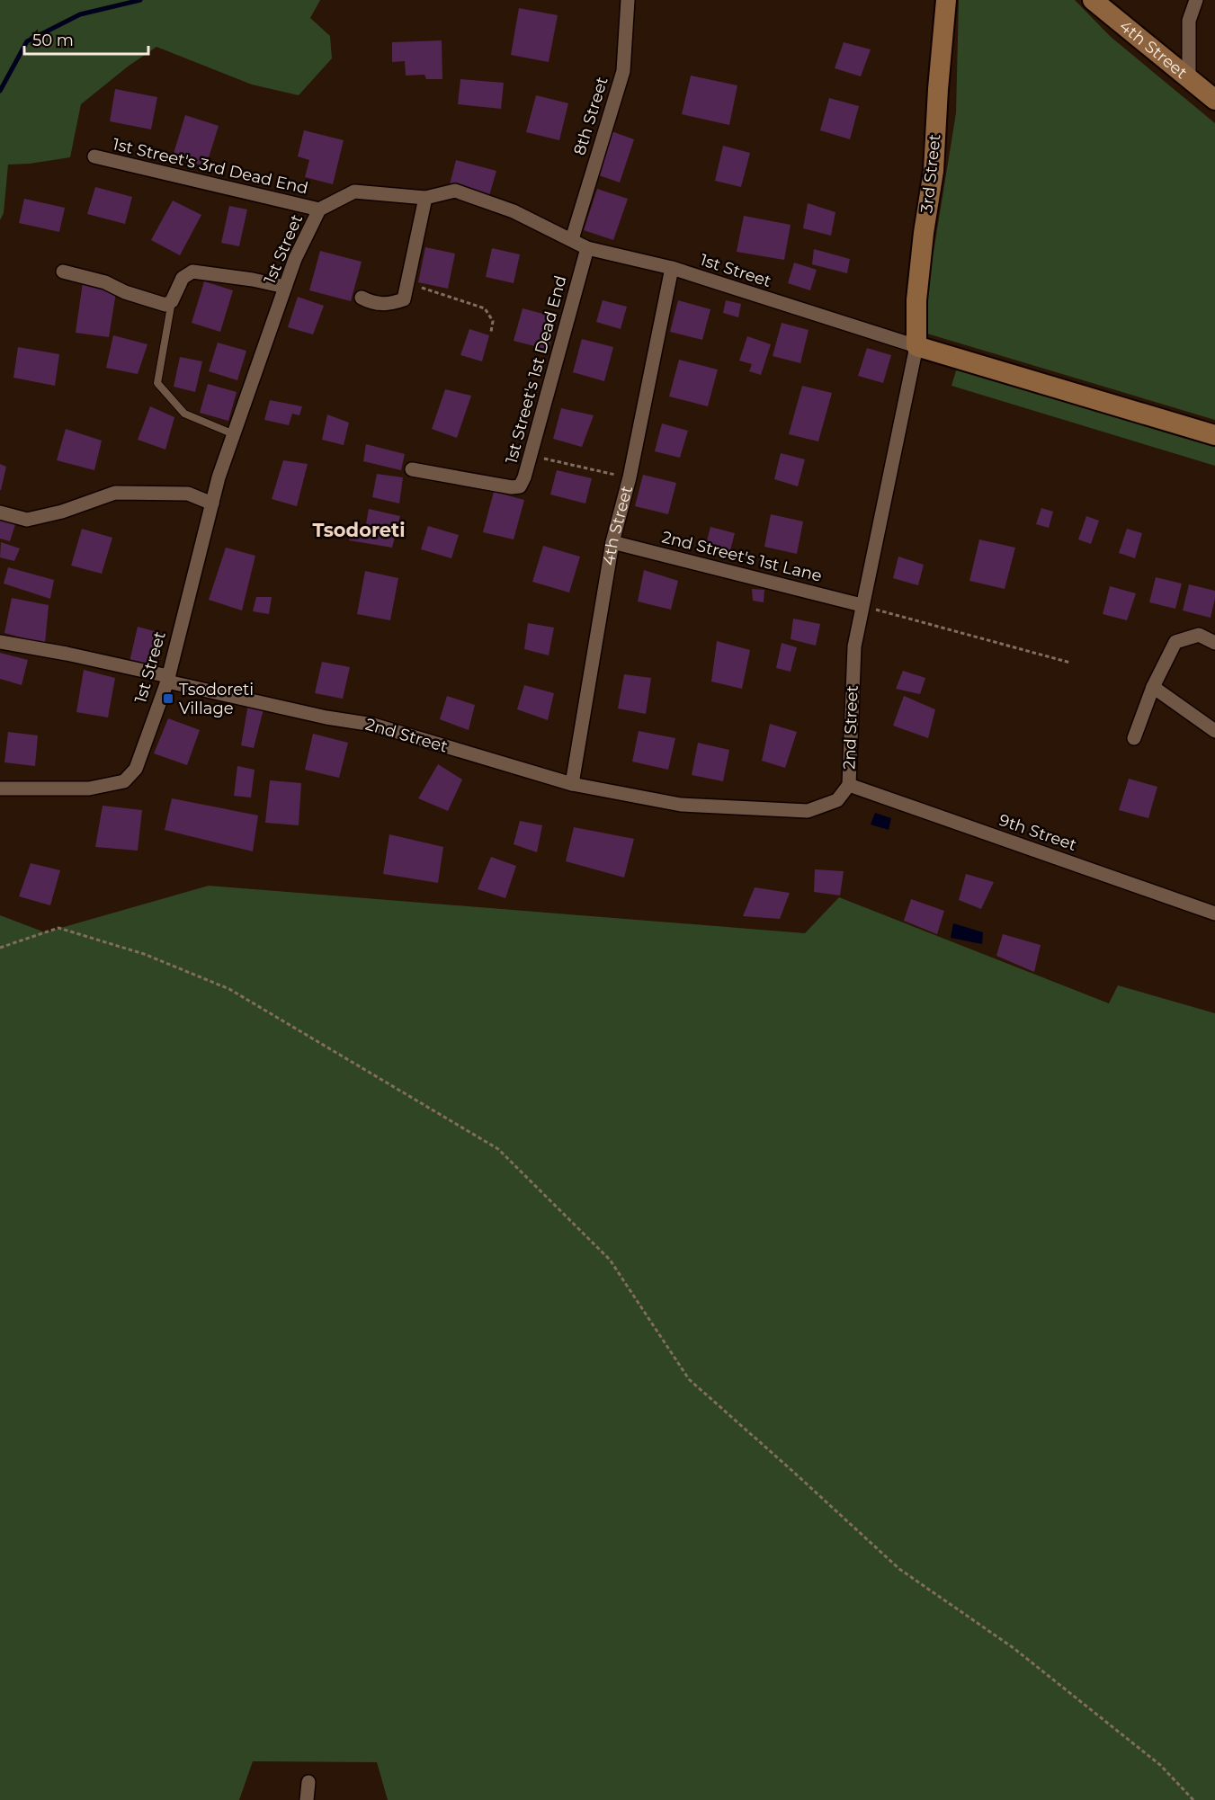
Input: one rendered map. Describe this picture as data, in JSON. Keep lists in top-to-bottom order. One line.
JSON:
{"streets":{"street":["4th Street","8th Street","1st Street's 3rd Dead End","3rd Street","1st Street","1st Street's 1st Dead End","2nd Street's 1st Lane","2nd Street","9th Street"]},"crossings":[["4th Street","1st Street"],["4th Street","2nd Street's 1st Lane"],["4th Street","2nd Street"],["8th Street","1st Street"],["1st Street's 3rd Dead End","1st Street"],["3rd Street","1st Street"],["3rd Street","2nd Street"],["1st Street","1st Street's 1st Dead End"],["1st Street","2nd Street"],["2nd Street's 1st Lane","2nd Street"],["2nd Street","9th Street"]],"districts":["Tsodoreti"],"places":{"transit":["Tsodoreti Village"]},"scale_bar":"50 m"}
